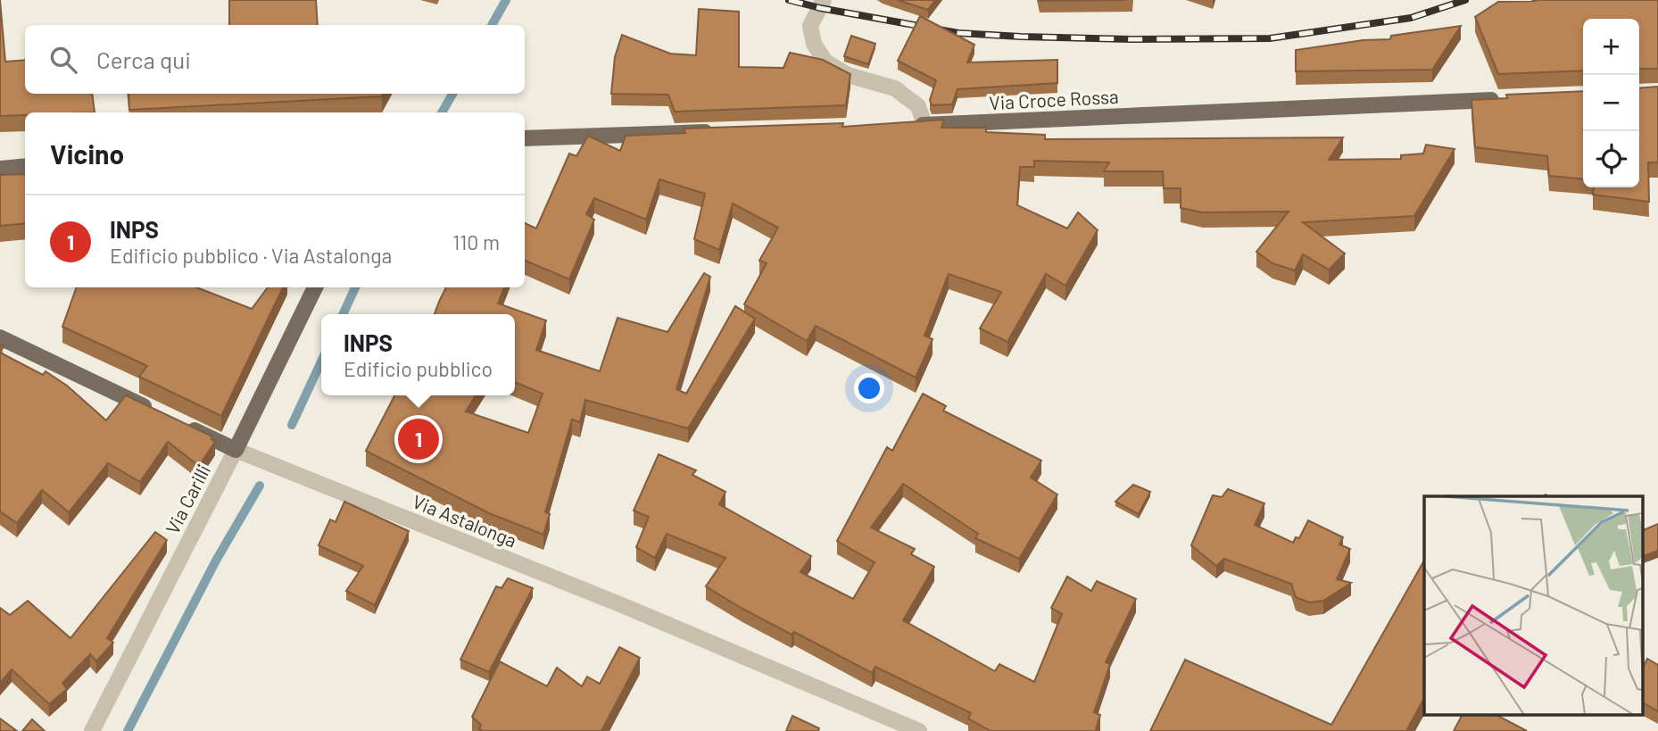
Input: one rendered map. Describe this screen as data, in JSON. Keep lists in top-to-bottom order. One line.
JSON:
{"streets":{"main road":["Via Croce Rossa","Via Carilli","Via Astalonga"]},"crossings":[["Via Carilli","Via Astalonga"]],"page":{"map_buttons":["+","−"],"search":"Cerca qui","heading":"Vicino","list":[{"mark":"1","name":"INPS","note":"Edificio pubblico · Via Astalonga","value":"110 m"}],"popup":["INPS","Edificio pubblico"],"pins":"1"}}
